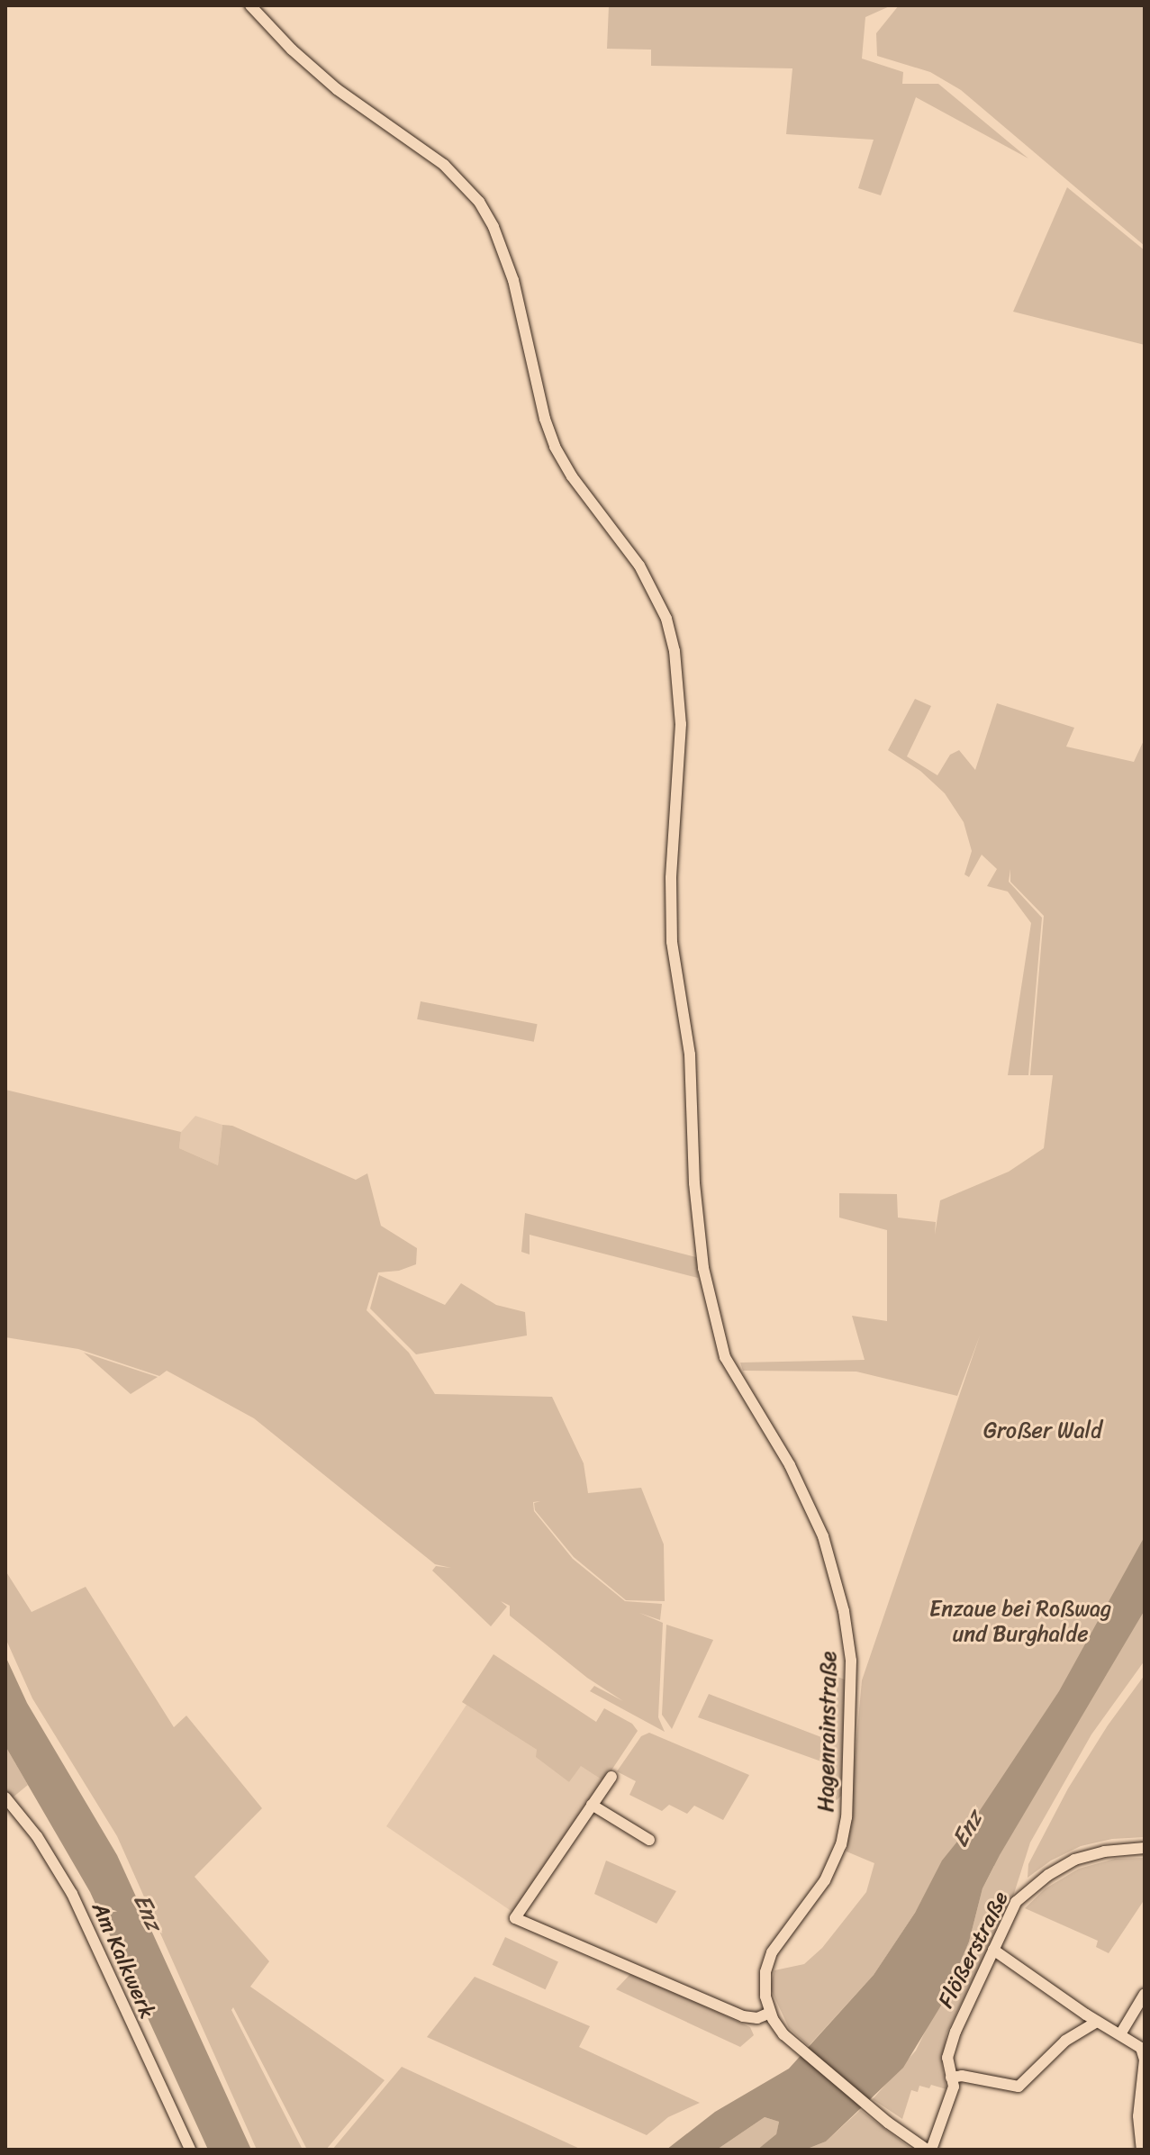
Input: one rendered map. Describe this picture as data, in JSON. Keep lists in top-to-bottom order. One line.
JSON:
{"streets":{"street":["Hagenrainstraße","Flößerstraße","Am Kalkwerk"]},"water":["Enz"],"parks":["Großer Wald","Enzaue bei Roßwag und Burghalde"]}
